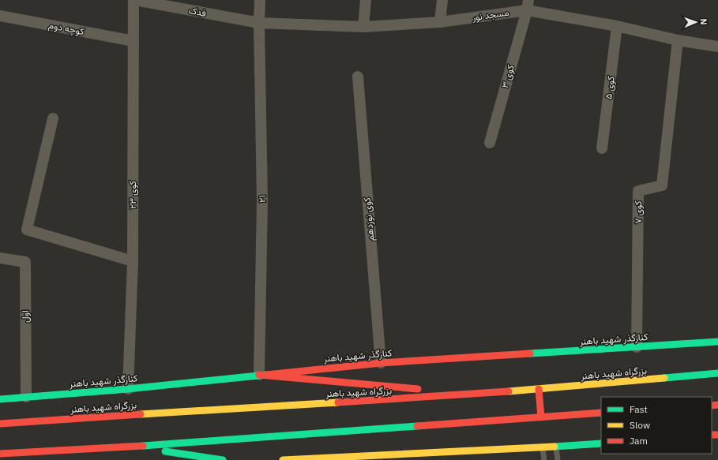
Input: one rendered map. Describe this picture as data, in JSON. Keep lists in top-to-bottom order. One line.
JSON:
{"streets":{"main road":["کنارگذر شهید باهنر","بزرگراه شهید باهنر"],"street":["فدک","مسجد نور","کوچه دوم","کوی ۳","کوی ۵","کوی ۲۳","۲۱","کوی ۷","کوی نوزدهم","اول"]},"crossings":[["فدک","مسجد نور"],["فدک","کوی ۲۳"],["فدک","۲۱"],["مسجد نور","کوی ۳"],["مسجد نور","کوی ۵"],["مسجد نور","۲۱"],["مسجد نور","کوی ۷"],["کوچه دوم","کوی ۲۳"],["کوی ۲۳","کنارگذر شهید باهنر"],["۲۱","کنارگذر شهید باهنر"],["کوی ۷","کنارگذر شهید باهنر"],["کوی نوزدهم","کنارگذر شهید باهنر"],["اول","کنارگذر شهید باهنر"]],"legend":["Fast","Slow","Jam"],"north":"right"}
